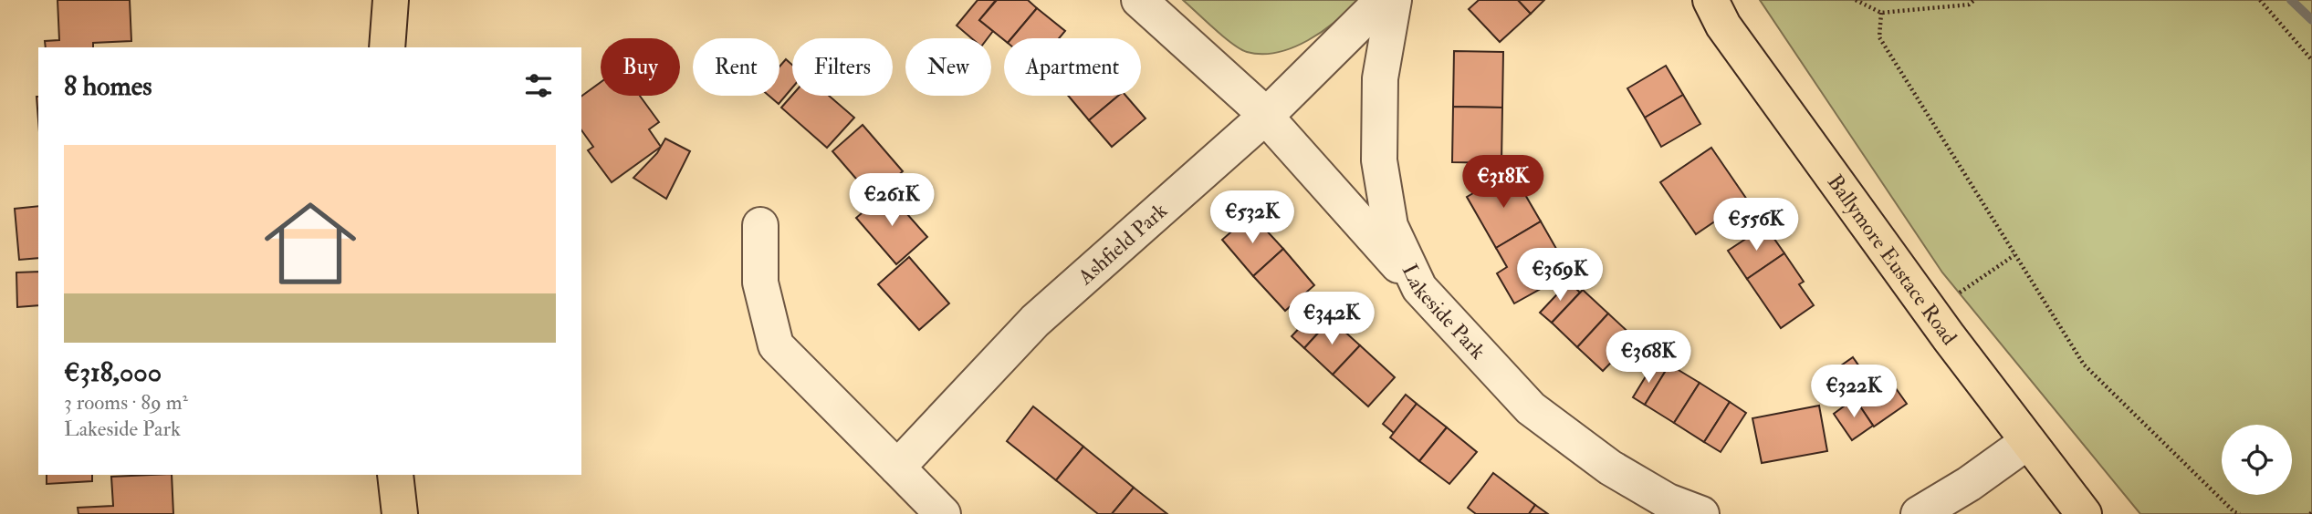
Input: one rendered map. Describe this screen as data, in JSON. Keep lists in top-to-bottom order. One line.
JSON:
{"streets":{"main road":["Ballymore Eustace Road"],"street":["Ashfield Park","Lakeside Park"]},"page":{"chip":["Buy","Rent","Filters","New","Apartment"],"heading":"8 homes","list":[{"name":"€318,000","note":"3 rooms · 89 m² · Lakeside Park"}],"price":["€318K","€261K","€532K","€556K","€369K","€342K","€368K","€322K"]}}
